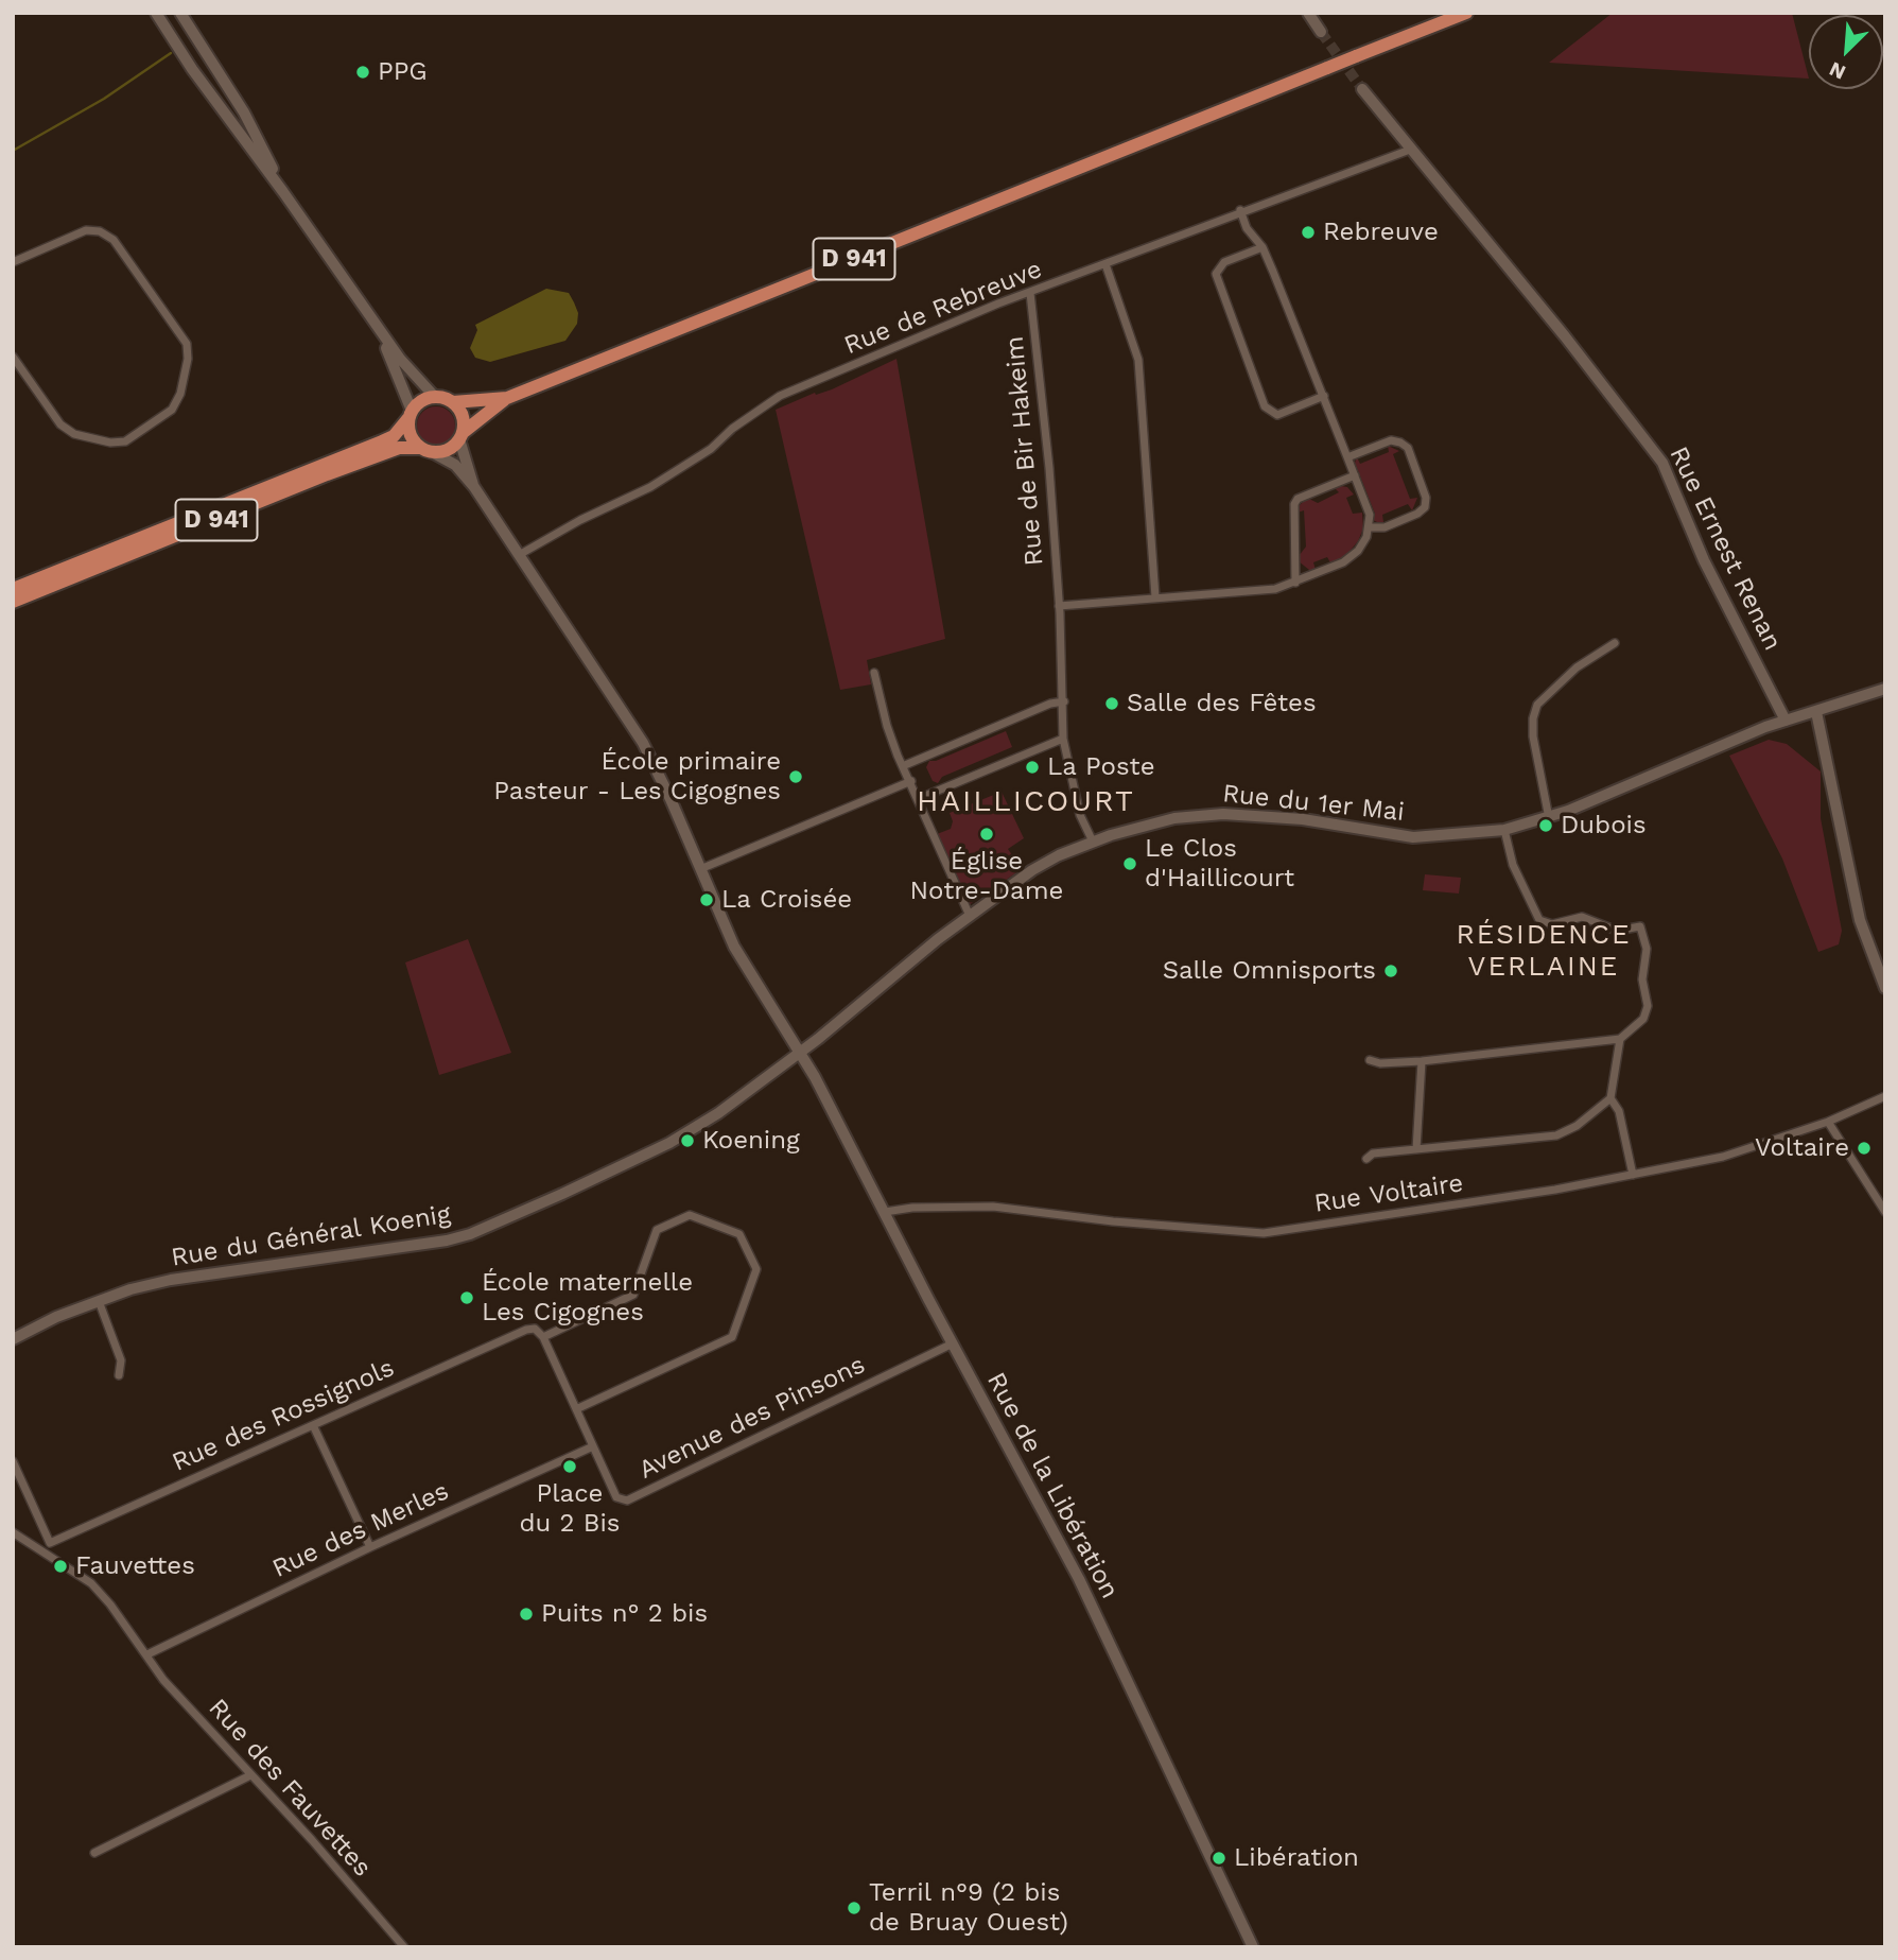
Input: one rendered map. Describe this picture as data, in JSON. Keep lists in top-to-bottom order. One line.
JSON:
{"streets":{"main road":["D 941"],"street":["Rue de Rebreuve","Rue de Bir Hakeim","Rue Ernest Renan","Rue du 1er Mai","Rue Voltaire","Rue du Général Koenig","Rue des Rossignols","Avenue des Pinsons","Rue de la Libération","Rue des Merles","Rue des Fauvettes"]},"crossings":[["Rue de Rebreuve","Rue de Bir Hakeim"],["Rue de Rebreuve","Rue Ernest Renan"],["Rue de Rebreuve","Rue de la Libération"],["Rue de Bir Hakeim","Rue du 1er Mai"],["Rue Ernest Renan","Rue du 1er Mai"],["Rue du 1er Mai","Rue du Général Koenig"],["Rue du 1er Mai","Rue de la Libération"],["Rue Voltaire","Rue de la Libération"],["Rue du Général Koenig","Rue de la Libération"],["Rue des Rossignols","Avenue des Pinsons"],["Rue des Rossignols","Rue des Fauvettes"],["Avenue des Pinsons","Rue de la Libération"],["Avenue des Pinsons","Rue des Merles"],["Rue des Merles","Rue des Fauvettes"]],"districts":["HAILLICOURT","RÉSIDENCE VERLAINE"],"places":["PPG","Rebreuve","Salle des Fêtes","La Poste","École primaire Pasteur - Les Cigognes","Dubois","Église Notre-Dame","Le Clos d'Haillicourt","La Croisée","Salle Omnisports","Koening","Voltaire","École maternelle Les Cigognes","Place du 2 Bis","Fauvettes","Puits n° 2 bis","Libération","Terril n°9 (2 bis de Bruay Ouest)"],"north":"bottom left"}
